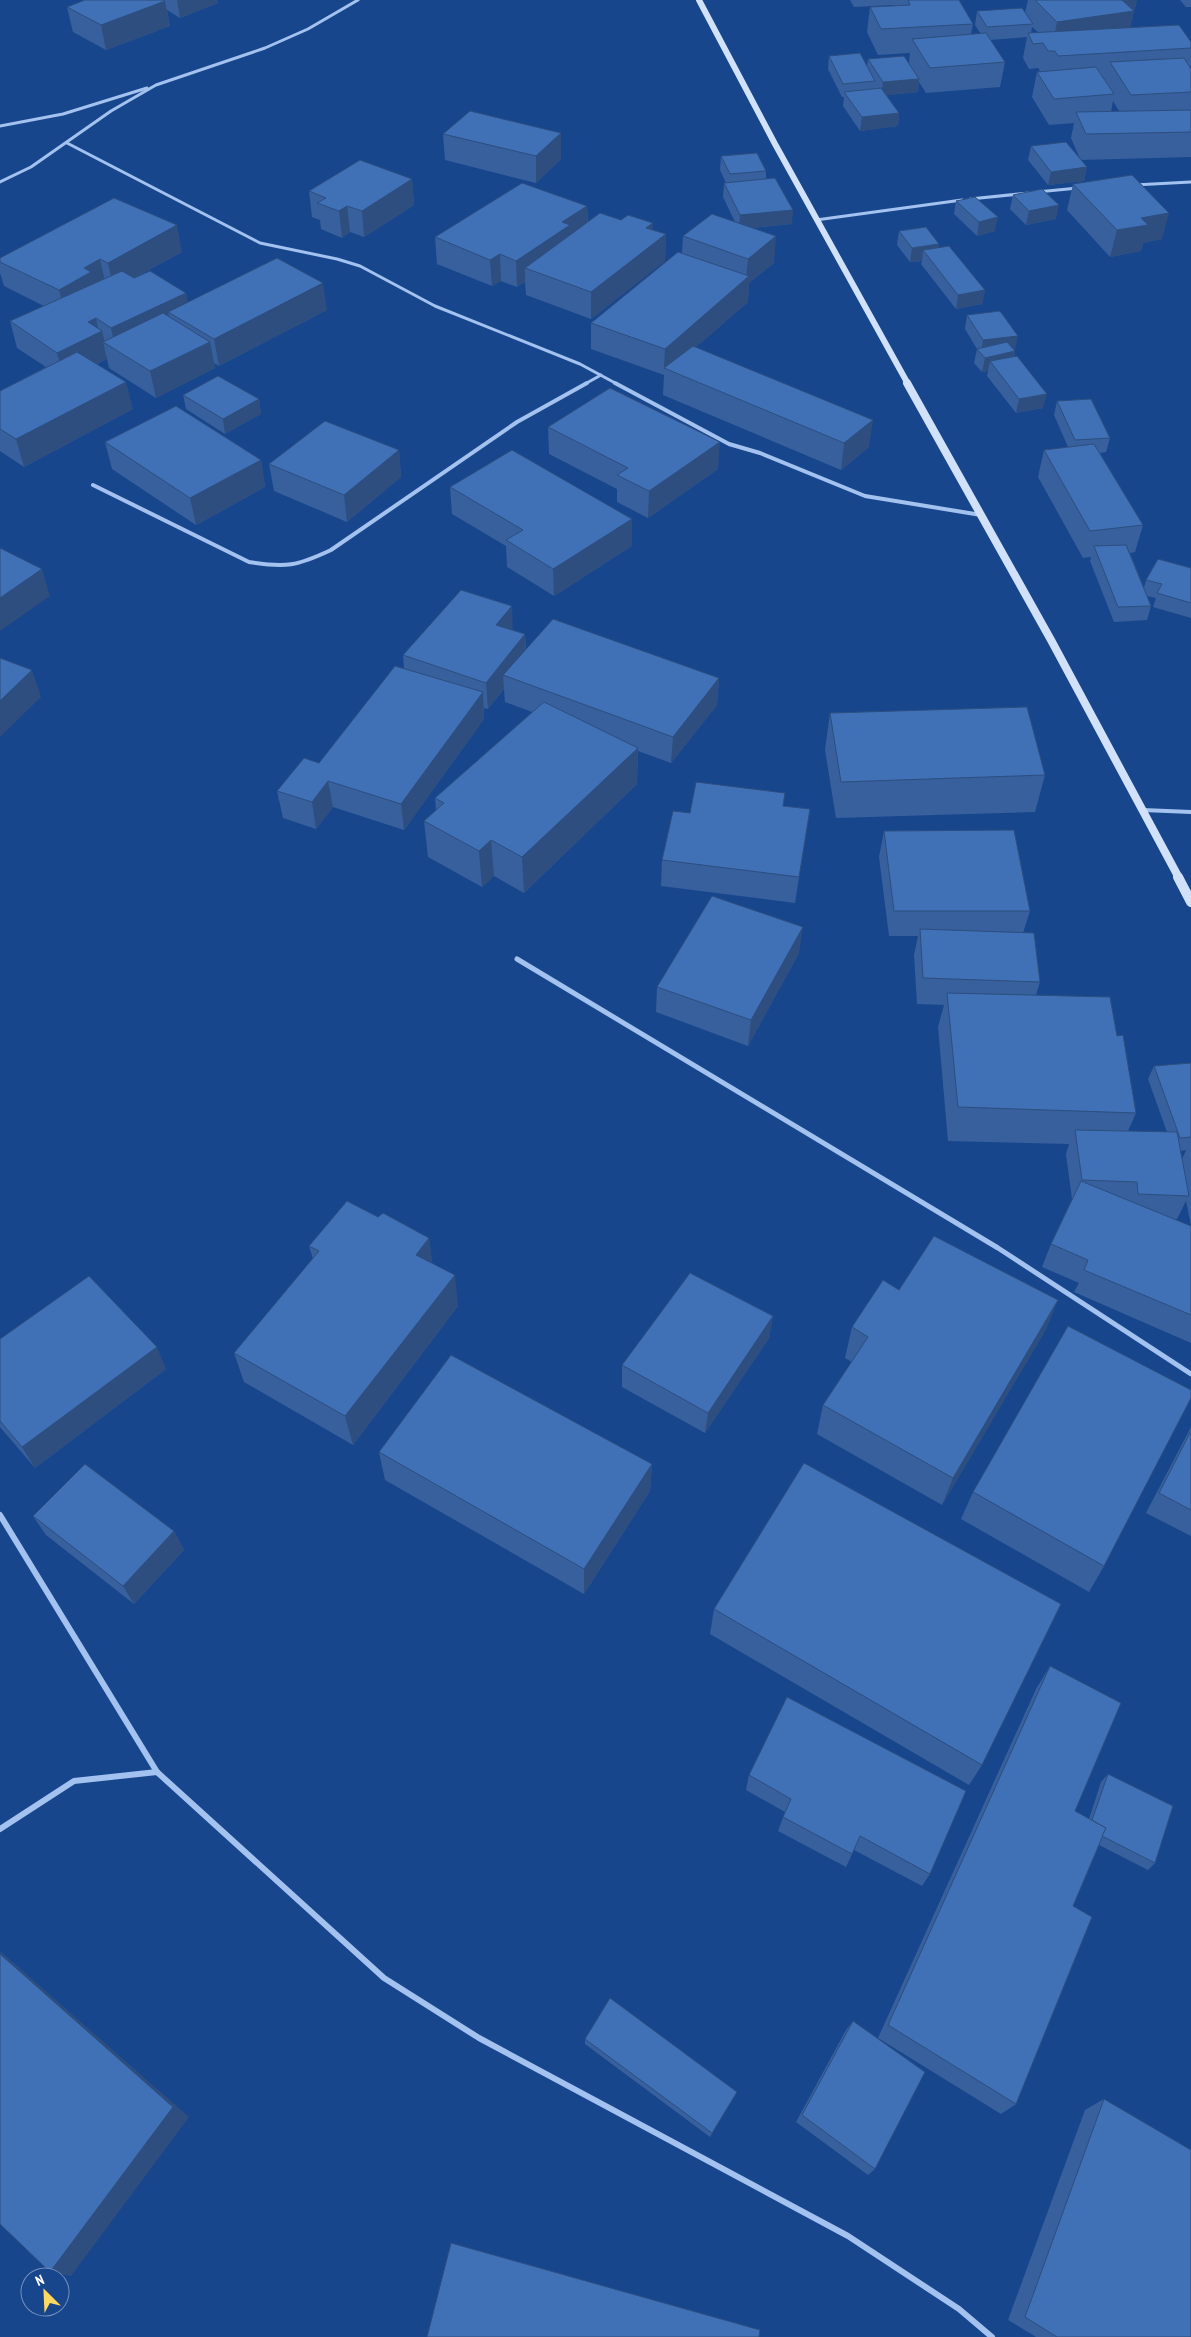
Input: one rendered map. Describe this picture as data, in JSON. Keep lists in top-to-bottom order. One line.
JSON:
{"north":"top left"}
